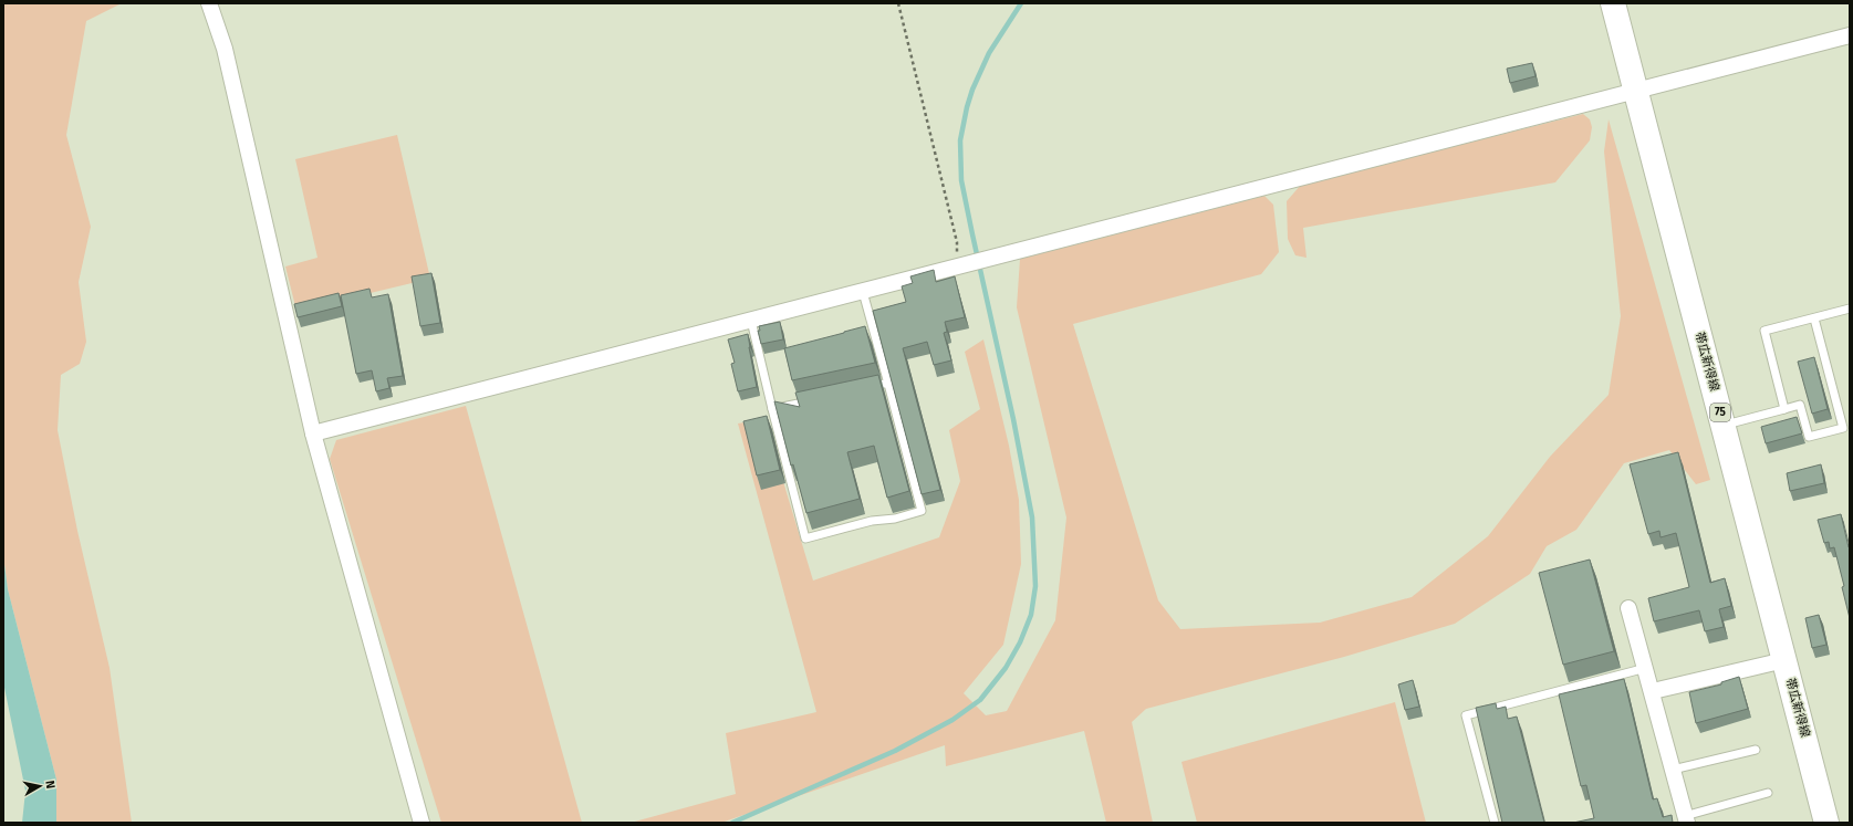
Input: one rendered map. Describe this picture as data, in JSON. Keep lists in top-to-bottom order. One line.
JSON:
{"streets":{"main road":["帯広新得線","75"]},"north":"right"}
